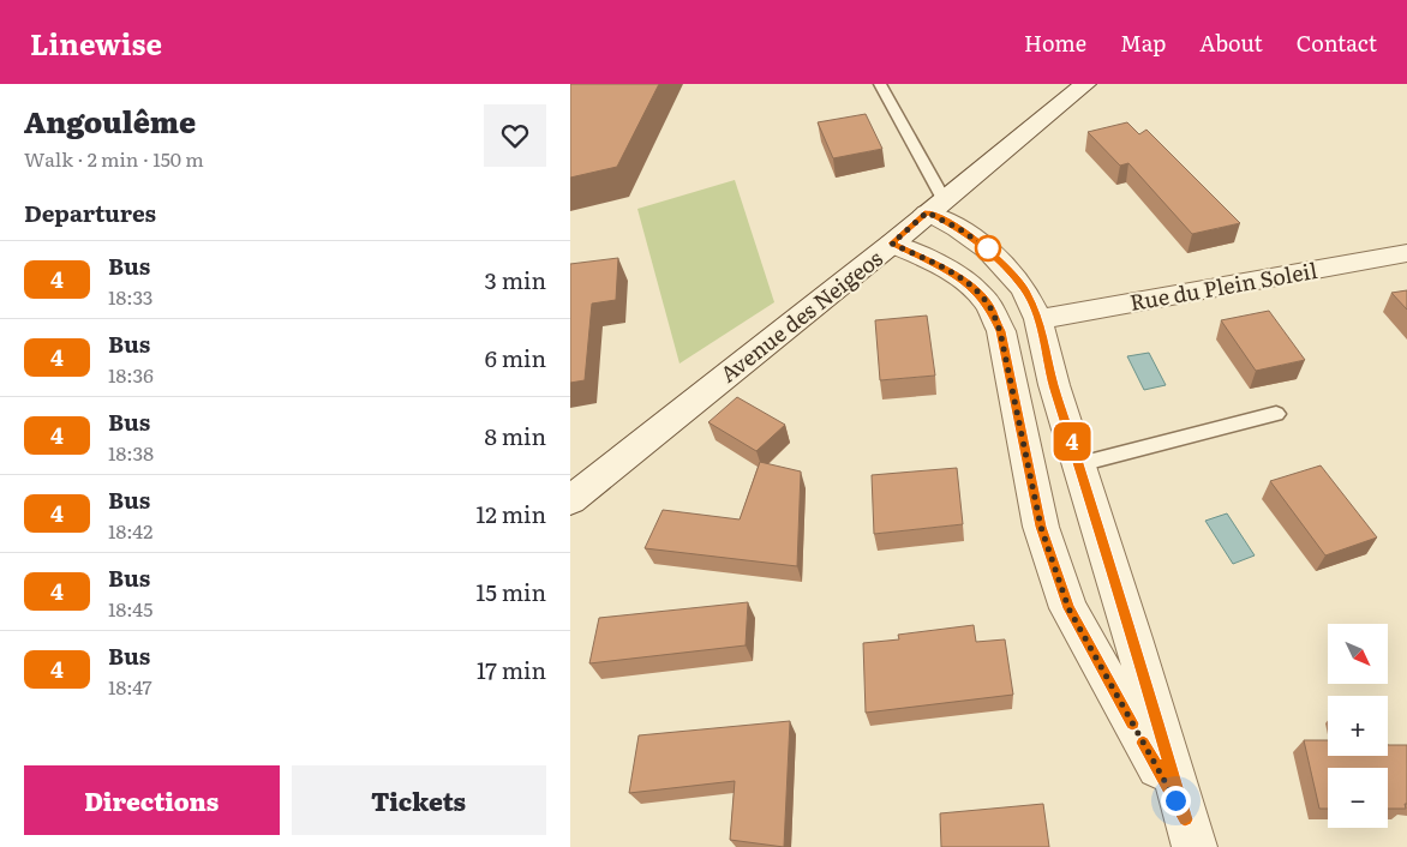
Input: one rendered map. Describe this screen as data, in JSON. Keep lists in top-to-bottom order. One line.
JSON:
{"streets":{"street":["Rue du Plein Soleil","Avenue des Neigeos"]},"lines":["bus line 4"],"north":"bottom right","page":{"header":"Linewise","nav":["Home","Map","About","Contact"],"heading":[["Angoulême","Walk · 2 min · 150 m"],"Departures"],"on_map":"4","list":[{"mark":"4","name":"Bus","note":"18:33","value":"3 min"},{"mark":"4","name":"Bus","note":"18:36","value":"6 min"},{"mark":"4","name":"Bus","note":"18:38","value":"8 min"},{"mark":"4","name":"Bus","note":"18:42","value":"12 min"},{"mark":"4","name":"Bus","note":"18:45","value":"15 min"},{"mark":"4","name":"Bus","note":"18:47","value":"17 min"}],"map_buttons":["+","−"],"buttons":["Directions","Tickets"]}}
